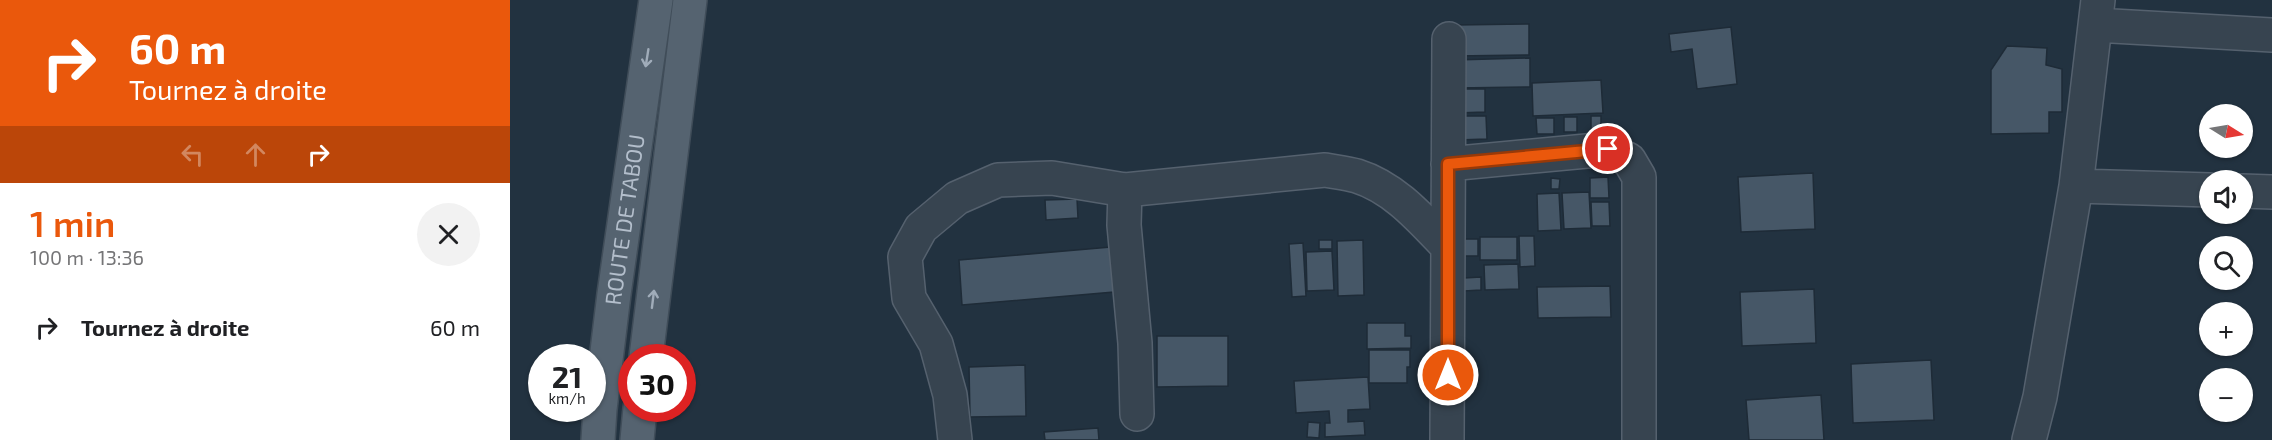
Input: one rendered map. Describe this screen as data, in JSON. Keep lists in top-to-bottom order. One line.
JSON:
{"streets":{"main road":["ROUTE DE TABOU"]},"north":"right","page":{"turn":["60 m","Tournez à droite"],"map_buttons":["+","−"],"heading":["1 min","100 m · 13:36"],"list":[{"name":"Tournez à droite","value":"60 m"}],"speed":"21 km/h","limit":"30"}}
